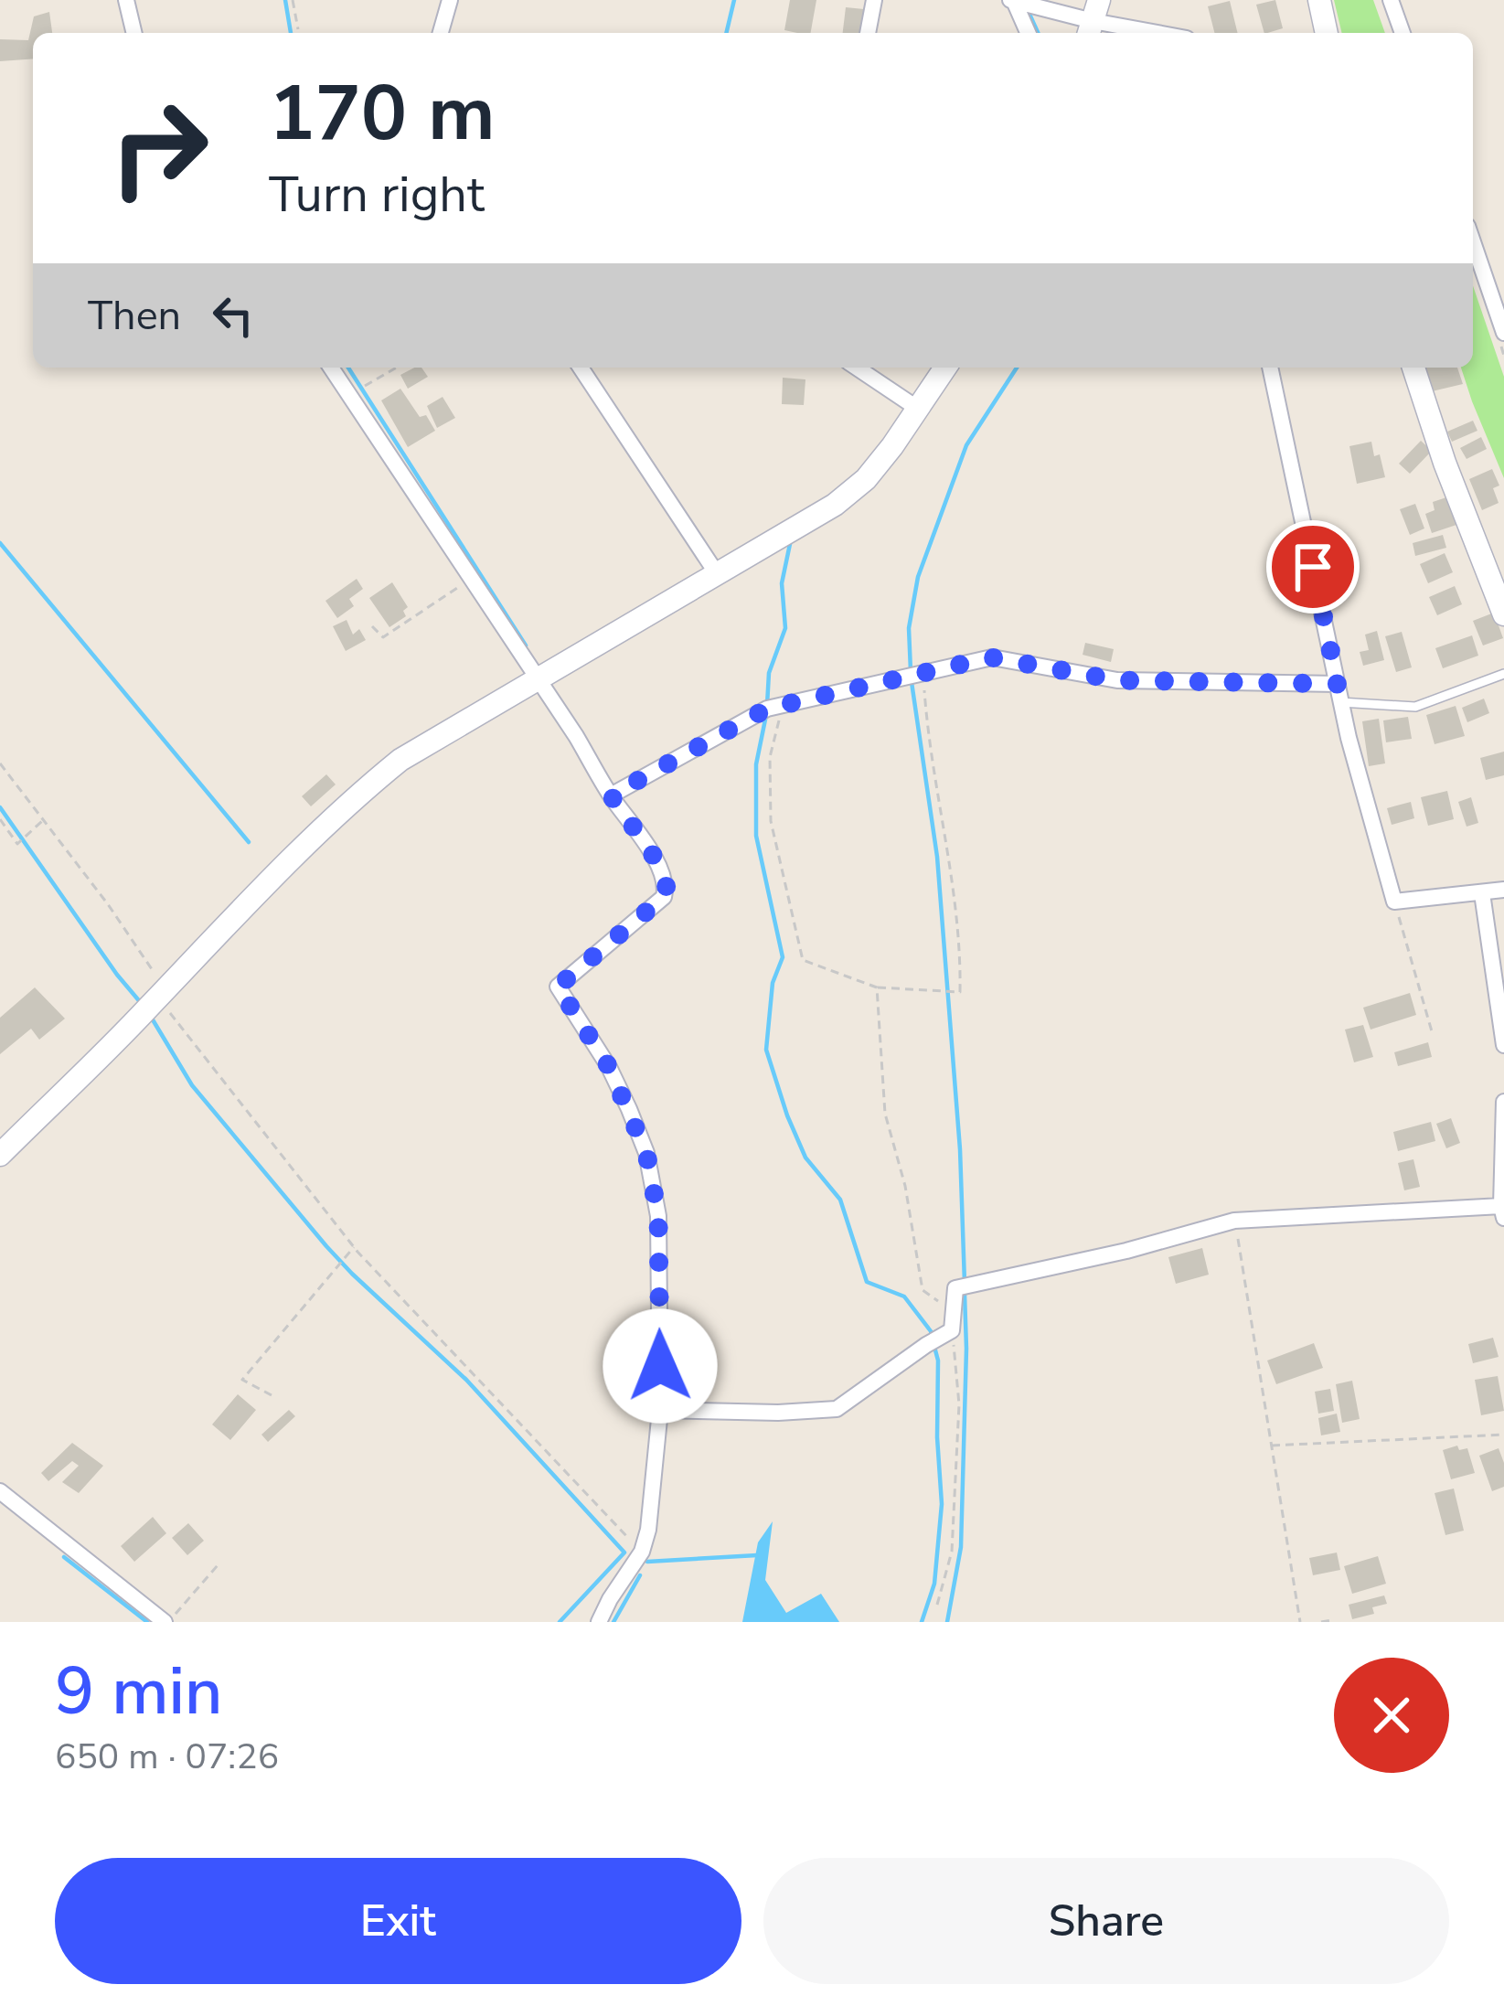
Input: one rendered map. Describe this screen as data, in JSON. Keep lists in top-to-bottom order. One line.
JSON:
{"page":{"turn":["170 m","Turn right"],"then":"Then","heading":["9 min","650 m · 07:26"],"buttons":["Exit","Share"]}}
